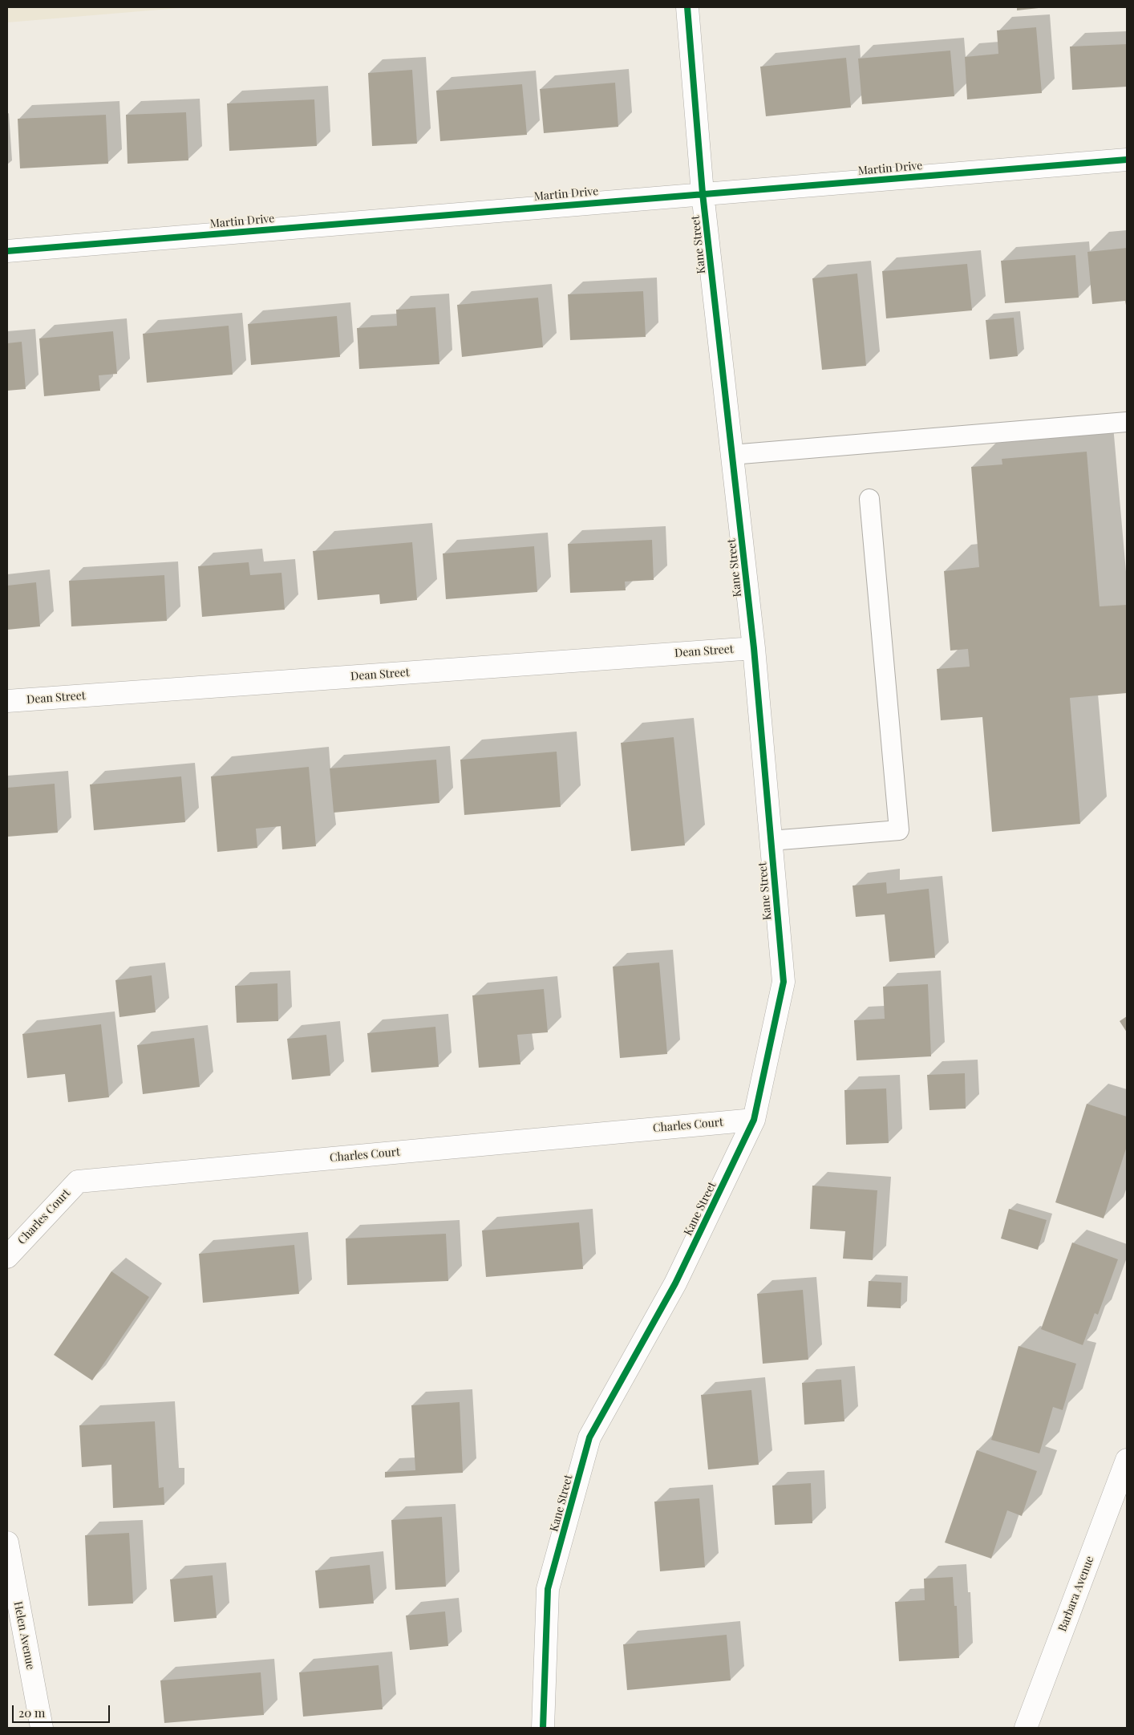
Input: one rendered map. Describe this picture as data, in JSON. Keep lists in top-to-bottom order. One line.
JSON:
{"streets":{"street":["Martin Drive","Kane Street","Dean Street","Charles Court","Barbara Avenue","Helen Avenue"]},"crossings":[["Martin Drive","Kane Street"],["Kane Street","Dean Street"],["Kane Street","Charles Court"]],"scale_bar":"20 m"}
